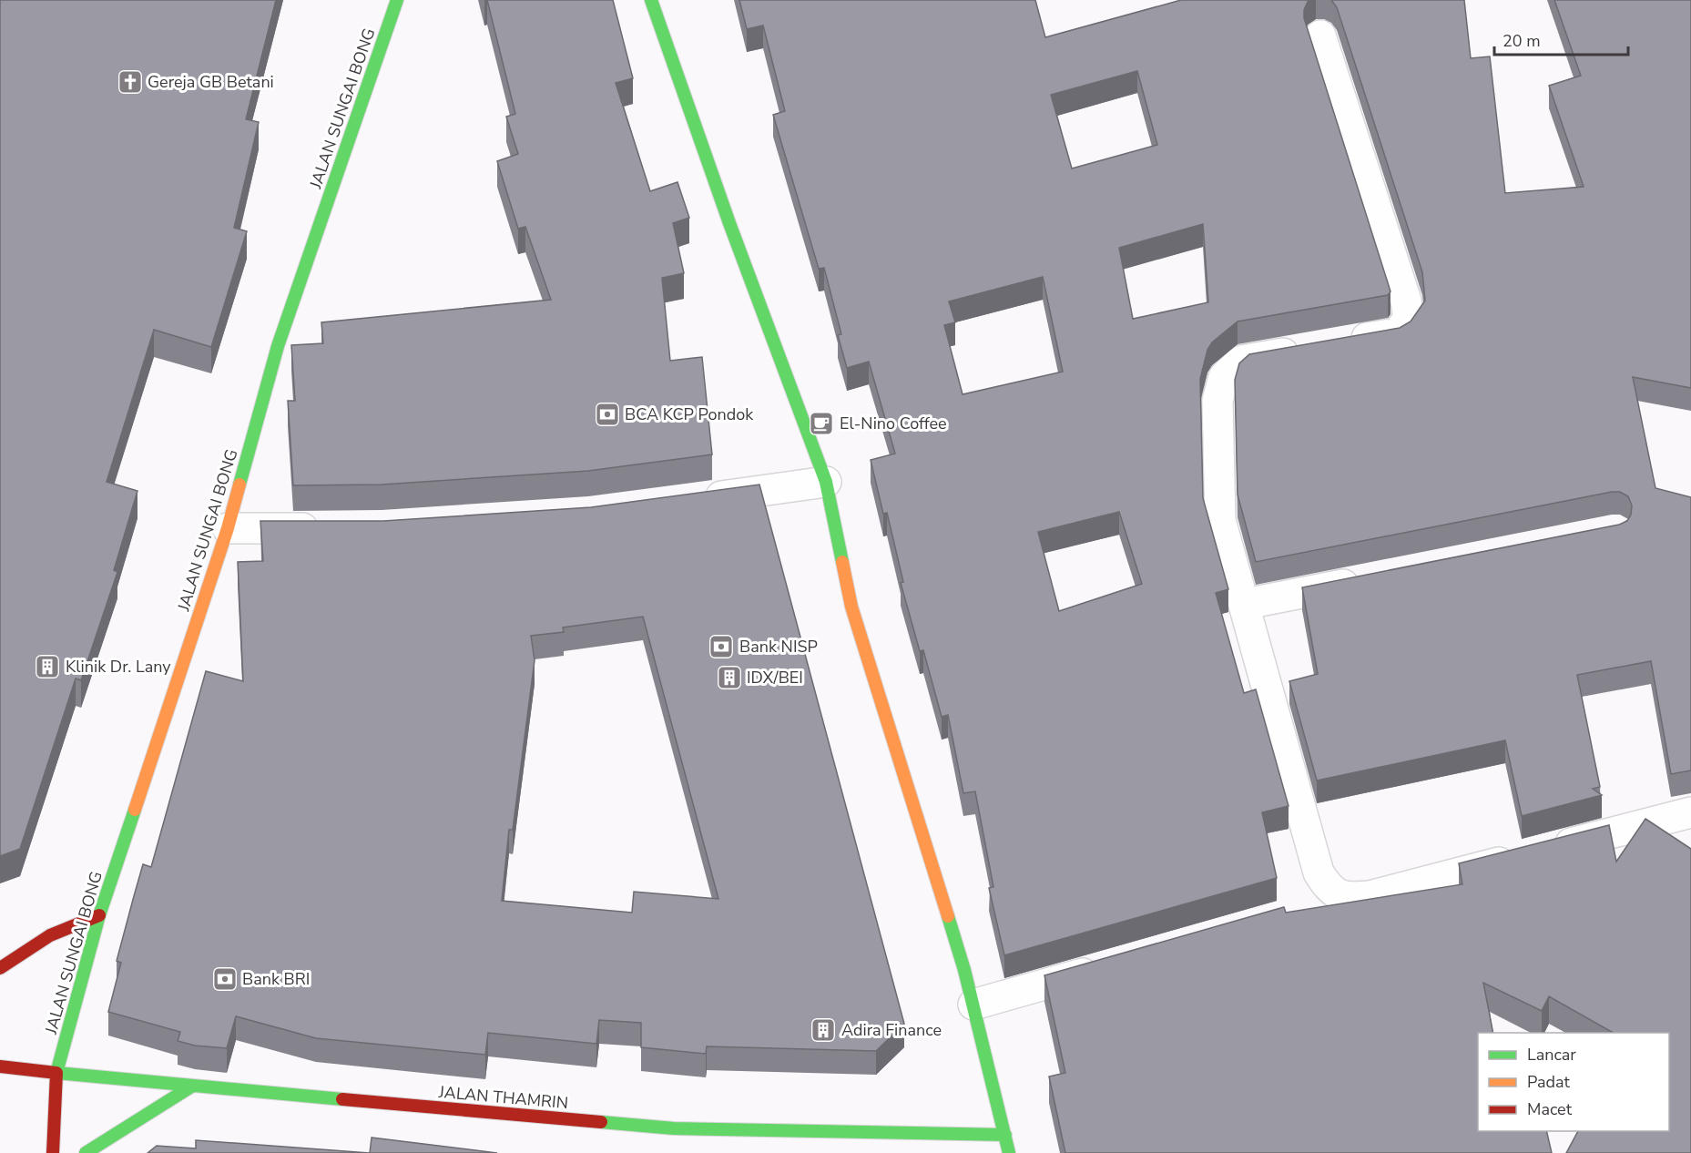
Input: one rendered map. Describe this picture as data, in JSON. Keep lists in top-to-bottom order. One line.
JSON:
{"streets":{"main road":["JALAN SUNGAI BONG","JALAN THAMRIN"]},"crossings":[["JALAN SUNGAI BONG","JALAN THAMRIN"]],"places":{"church":["Gereja GB Betani"],"bank":["BCA KCP Pondok","Bank NISP","Bank BRI"],"cafe":["El-Nino Coffee"],"building":["Klinik Dr. Lany","IDX/BEI","Adira Finance"]},"legend":["Lancar","Padat","Macet"],"scale_bar":"20 m"}
